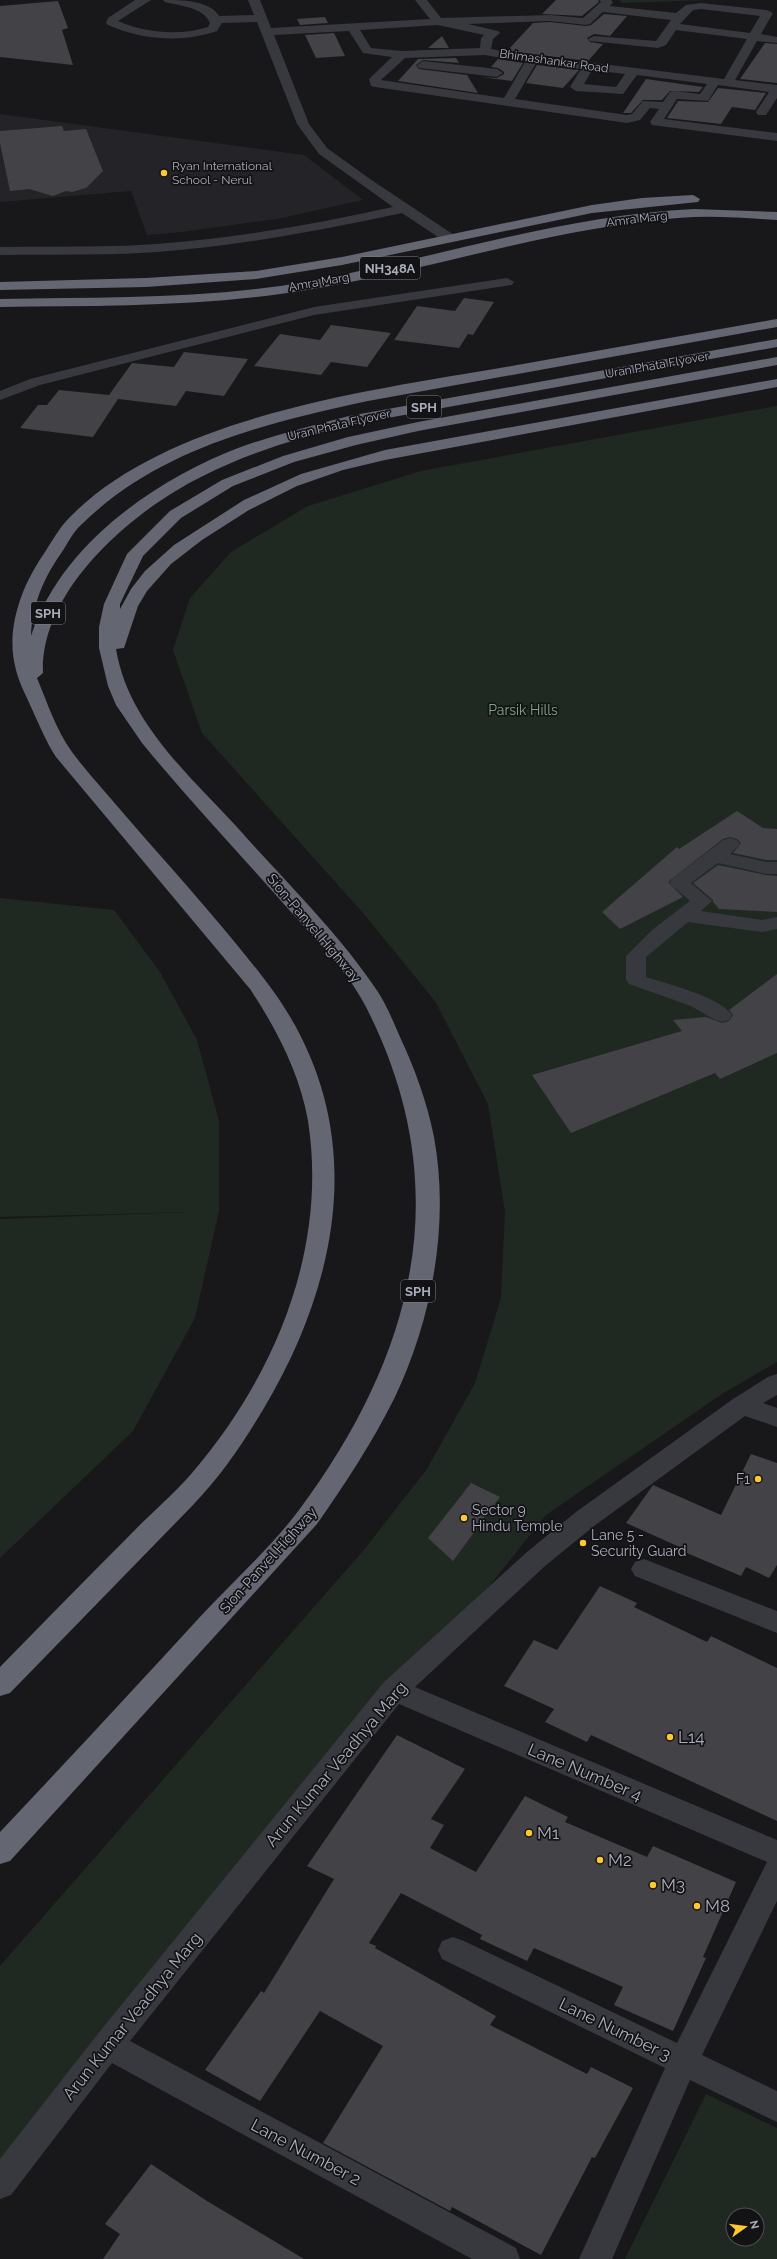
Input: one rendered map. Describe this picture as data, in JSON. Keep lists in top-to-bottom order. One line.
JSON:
{"streets":{"highway":["Amra Marg","NH348A","Uran Phata Flyover","SPH","Sion-Panvel Highway"],"street":["Bhimashankar Road","Arun Kumar Veadhya Marg","Lane Number 4","Lane Number 3","Lane Number 2"]},"crossings":[["Uran Phata Flyover","SPH"],["Uran Phata Flyover","Sion-Panvel Highway"],["Arun Kumar Veadhya Marg","Lane Number 4"],["Arun Kumar Veadhya Marg","Lane Number 2"]],"parks":["Parsik Hills"],"places":["Ryan International School - Nerul","F1","Sector 9 Hindu Temple","Lane 5 - Security Guard","L14","M1","M2","M3","M8"],"north":"right"}
